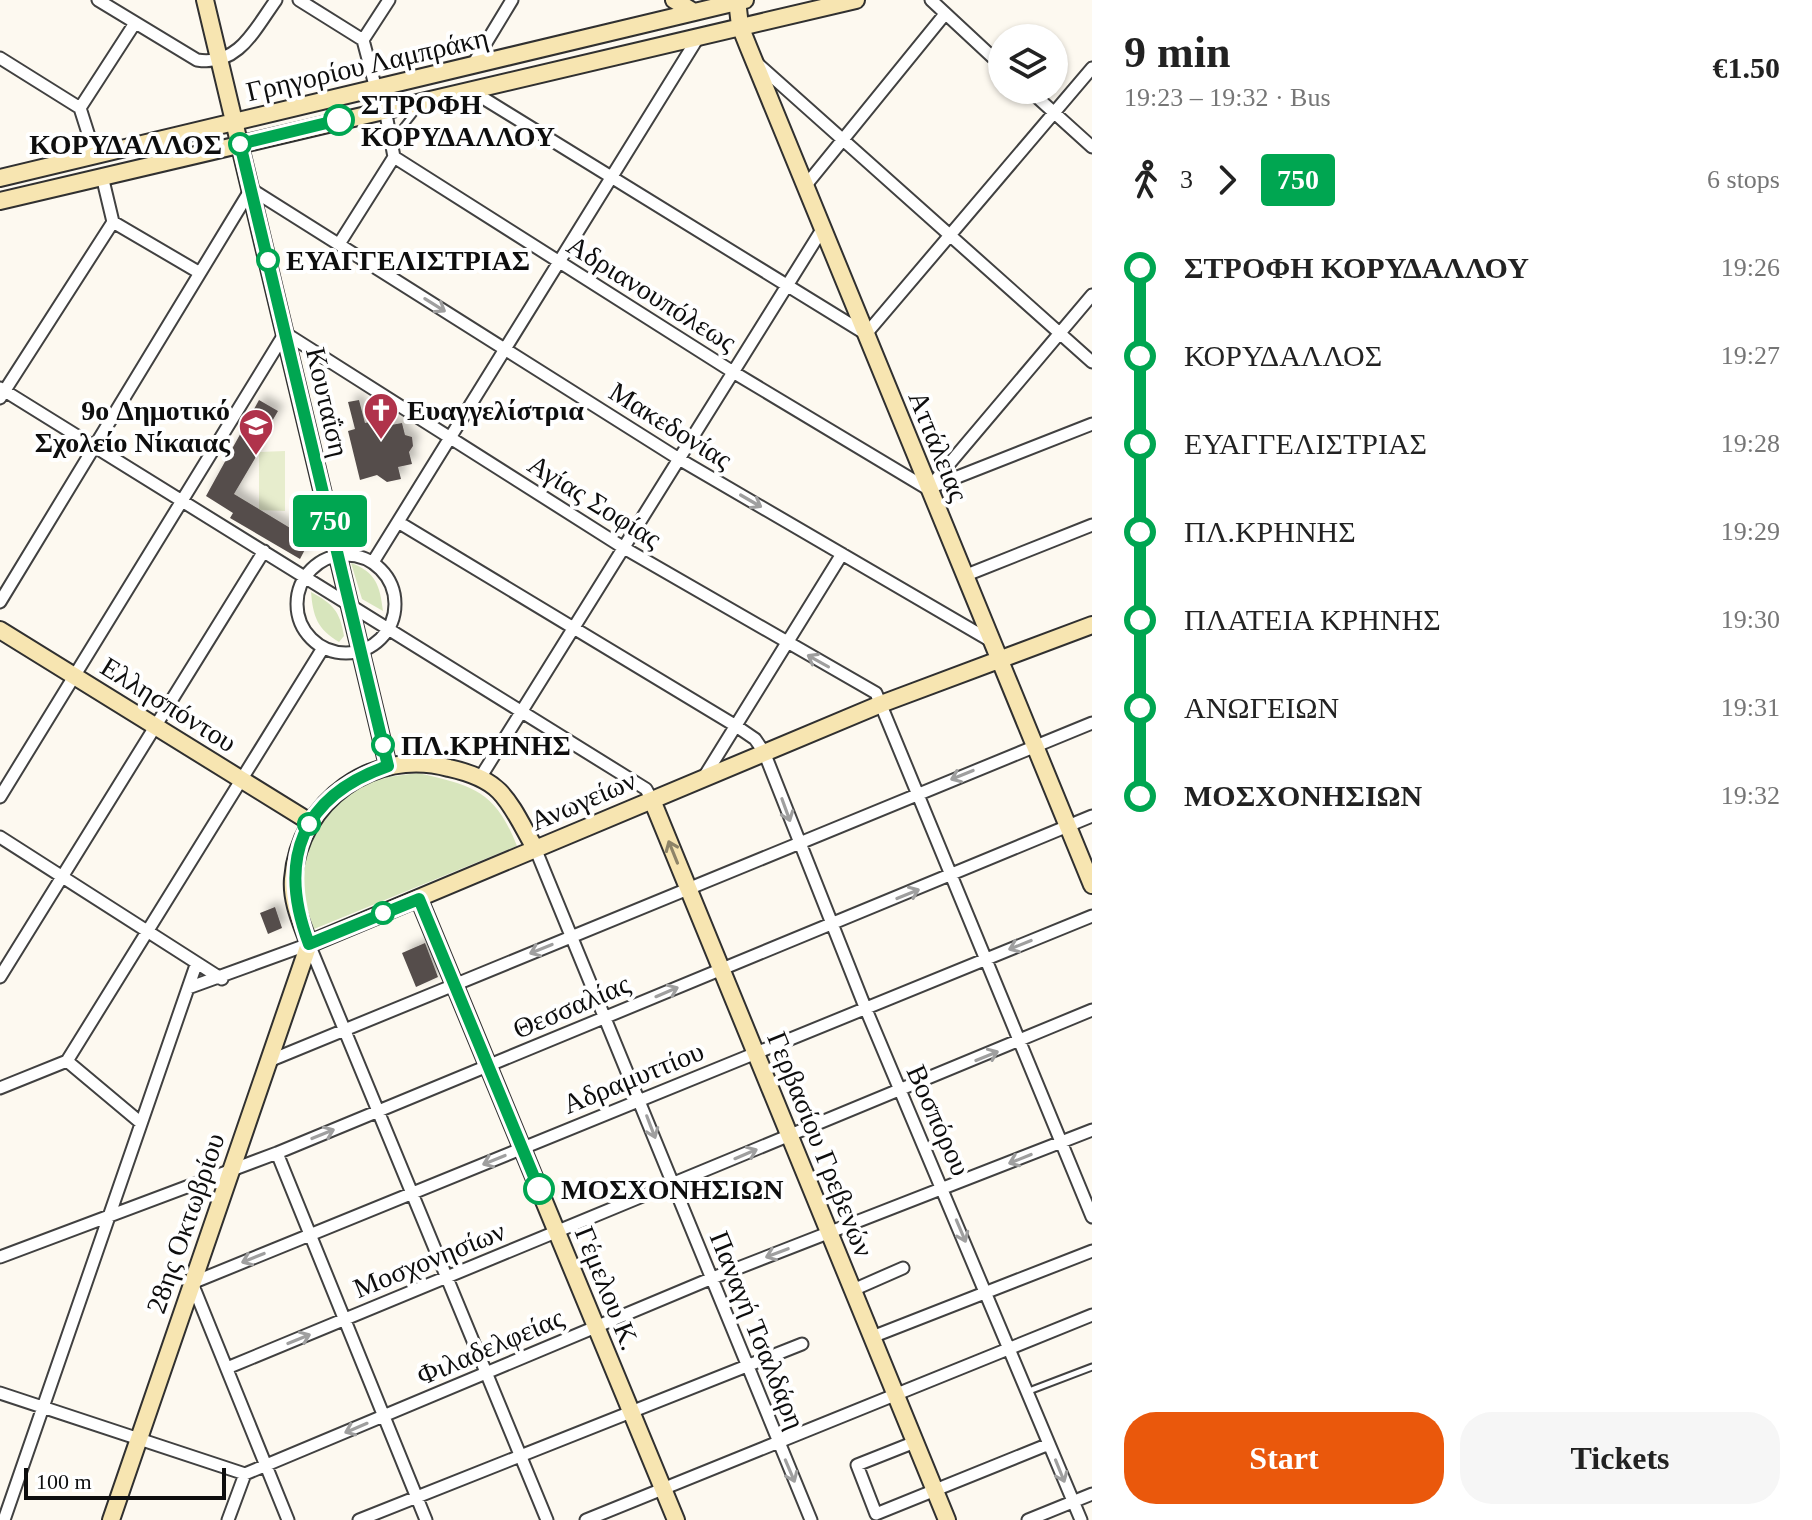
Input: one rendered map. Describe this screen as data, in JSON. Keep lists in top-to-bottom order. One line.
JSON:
{"streets":{"main road":["Γρηγορίου Λαμπράκη","Κουταΐση","Αττάλειας","Ελλησπόντου","Ανωγείων","Γερβασίου Γρεβενών","28ης Οκτωβρίου","Γέμελου Κ."],"street":["Αδριανουπόλεως","Μακεδονίας","Αγίας Σοφίας","Θεσσαλίας","Αδραμυττίου","Βοσπόρου","Μοσχονησίων","Παναγή Τσαλδάρη","Φιλαδελφείας"]},"crossings":[["Γρηγορίου Λαμπράκη","Κουταΐση"],["Γρηγορίου Λαμπράκη","Αττάλειας"],["Αδριανουπόλεως","Αττάλειας"],["Κουταΐση","Μακεδονίας"],["Κουταΐση","Αγίας Σοφίας"],["Μακεδονίας","Αττάλειας"],["Αττάλειας","Ανωγείων"],["Αττάλειας","Θεσσαλίας"],["Αγίας Σοφίας","Ανωγείων"],["Ανωγείων","Βοσπόρου"],["Ανωγείων","Γερβασίου Γρεβενών"],["Ανωγείων","28ης Οκτωβρίου"],["Ανωγείων","Γέμελου Κ."],["Ανωγείων","Παναγή Τσαλδάρη"],["Θεσσαλίας","Βοσπόρου"],["Θεσσαλίας","Γερβασίου Γρεβενών"],["Θεσσαλίας","28ης Οκτωβρίου"],["Θεσσαλίας","Γέμελου Κ."],["Θεσσαλίας","Παναγή Τσαλδάρη"],["Αδραμυττίου","Βοσπόρου"],["Αδραμυττίου","Γερβασίου Γρεβενών"],["Αδραμυττίου","28ης Οκτωβρίου"],["Αδραμυττίου","Γέμελου Κ."],["Αδραμυττίου","Παναγή Τσαλδάρη"],["Βοσπόρου","Μοσχονησίων"],["Βοσπόρου","Φιλαδελφείας"],["Γερβασίου Γρεβενών","Μοσχονησίων"],["Γερβασίου Γρεβενών","Φιλαδελφείας"],["Μοσχονησίων","Γέμελου Κ."],["Μοσχονησίων","Παναγή Τσαλδάρη"],["Γέμελου Κ.","Φιλαδελφείας"],["Παναγή Τσαλδάρη","Φιλαδελφείας"]],"one_way":["Μακεδονίας","Αδραμυττίου","Μοσχονησίων"],"places":{"other":["ΣΤΡΟΦΗ ΚΟΡΥΔΑΛΛΟΥ","ΚΟΡΥΔΑΛΛΟΣ","ΕΥΑΓΓΕΛΙΣΤΡΙΑΣ","ΠΛ.ΚΡΗΝΗΣ","ΜΟΣΧΟΝΗΣΙΩΝ"],"church":["Ευαγγελίστρια"],"school or university":["9o Δημοτικό Σχολείο Νίκαιας"]},"lines":["bus line 750"],"scale_bar":"100 m","page":{"on_map":"750","heading":["9 min","19:23 – 19:32 · Bus","€1.50"],"legs":["3","750","6 stops"],"list":[{"name":"ΣΤΡΟΦΗ ΚΟΡΥΔΑΛΛΟΥ","value":"19:26"},{"name":"ΚΟΡΥΔΑΛΛΟΣ","value":"19:27"},{"name":"ΕΥΑΓΓΕΛΙΣΤΡΙΑΣ","value":"19:28"},{"name":"ΠΛ.ΚΡΗΝΗΣ","value":"19:29"},{"name":"ΠΛΑΤΕΙΑ ΚΡΗΝΗΣ","value":"19:30"},{"name":"ΑΝΩΓΕΙΩΝ","value":"19:31"},{"name":"ΜΟΣΧΟΝΗΣΙΩΝ","value":"19:32"}],"buttons":["Start","Tickets"],"scale":"100 m"}}
